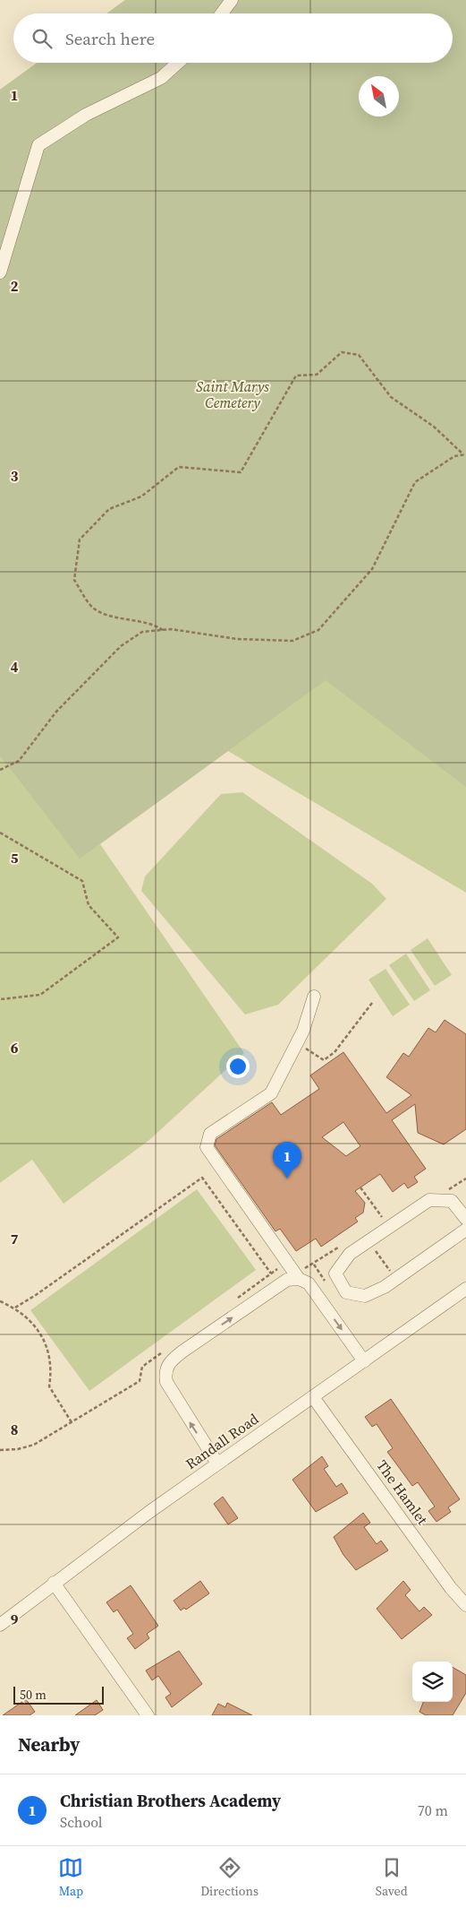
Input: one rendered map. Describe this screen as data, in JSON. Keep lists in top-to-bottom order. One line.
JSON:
{"streets":{"street":["Randall Road","The Hamlet"]},"crossings":[["Randall Road","The Hamlet"]],"parks":["Saint Marys Cemetery"],"scale_bar":"50 m","north":"top left","page":{"search":"Search here","pins":"1","scale":"50 m","heading":"Nearby","list":[{"mark":"1","name":"Christian Brothers Academy","note":"School","value":"70 m"}],"nav":["Map","Directions","Saved"]},"grid":{"rows":["1","2","3","4","5","6","7","8","9"]}}
